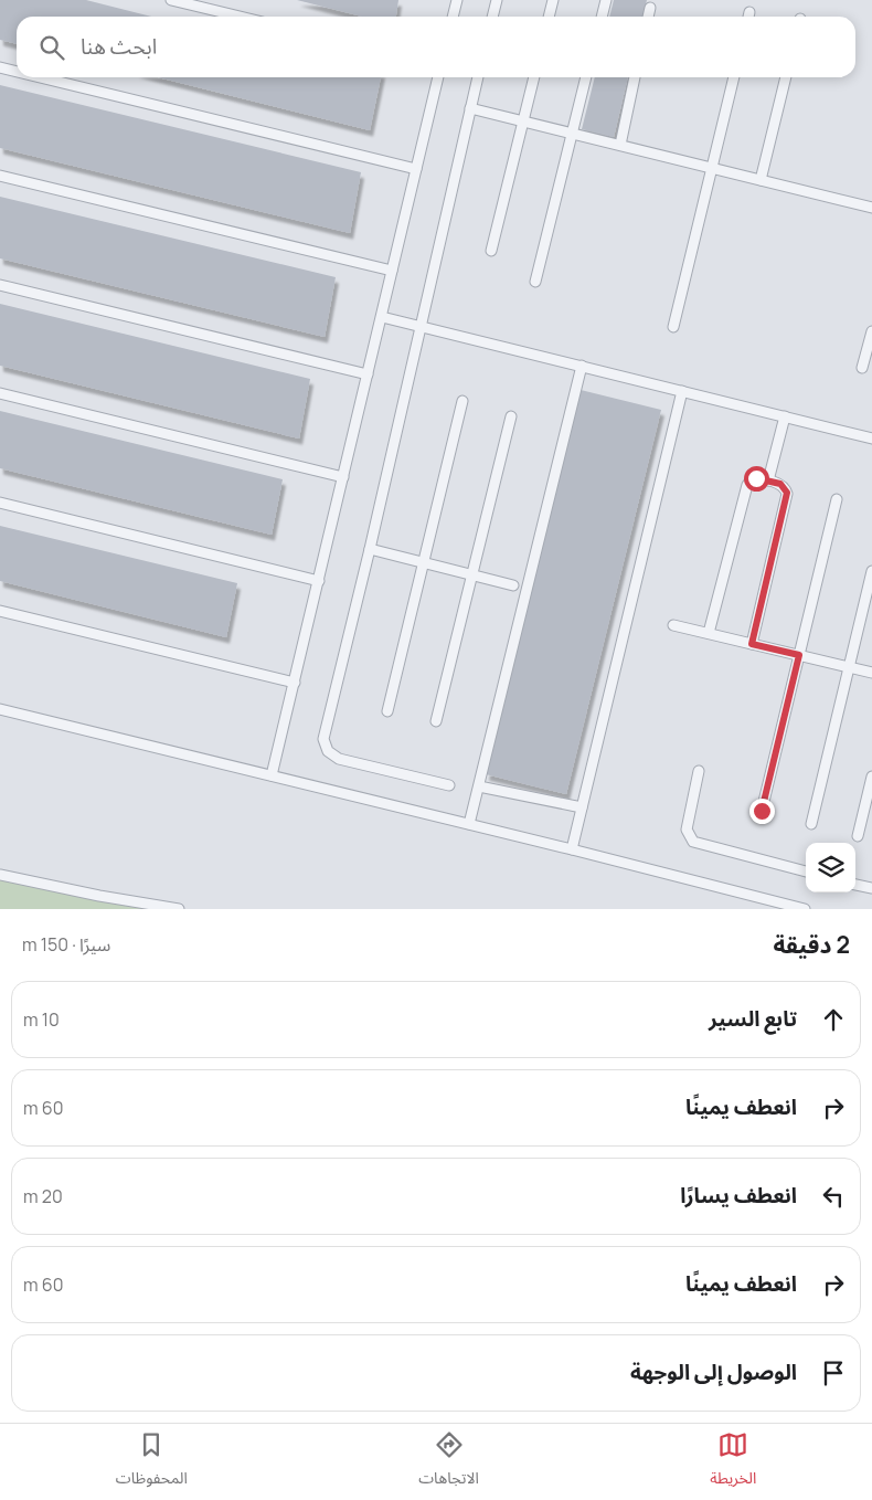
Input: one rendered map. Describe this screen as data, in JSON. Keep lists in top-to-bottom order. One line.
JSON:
{"page":{"search":"ابحث هنا","heading":["2 دقيقة","سيرًا · 150 m"],"list":[["تابع السير","10 m"],["انعطف يمينًا","60 m"],["انعطف يسارًا","20 m"],["انعطف يمينًا","60 m"],"الوصول إلى الوجهة"],"nav":["الخريطة","الاتجاهات","المحفوظات"]}}
